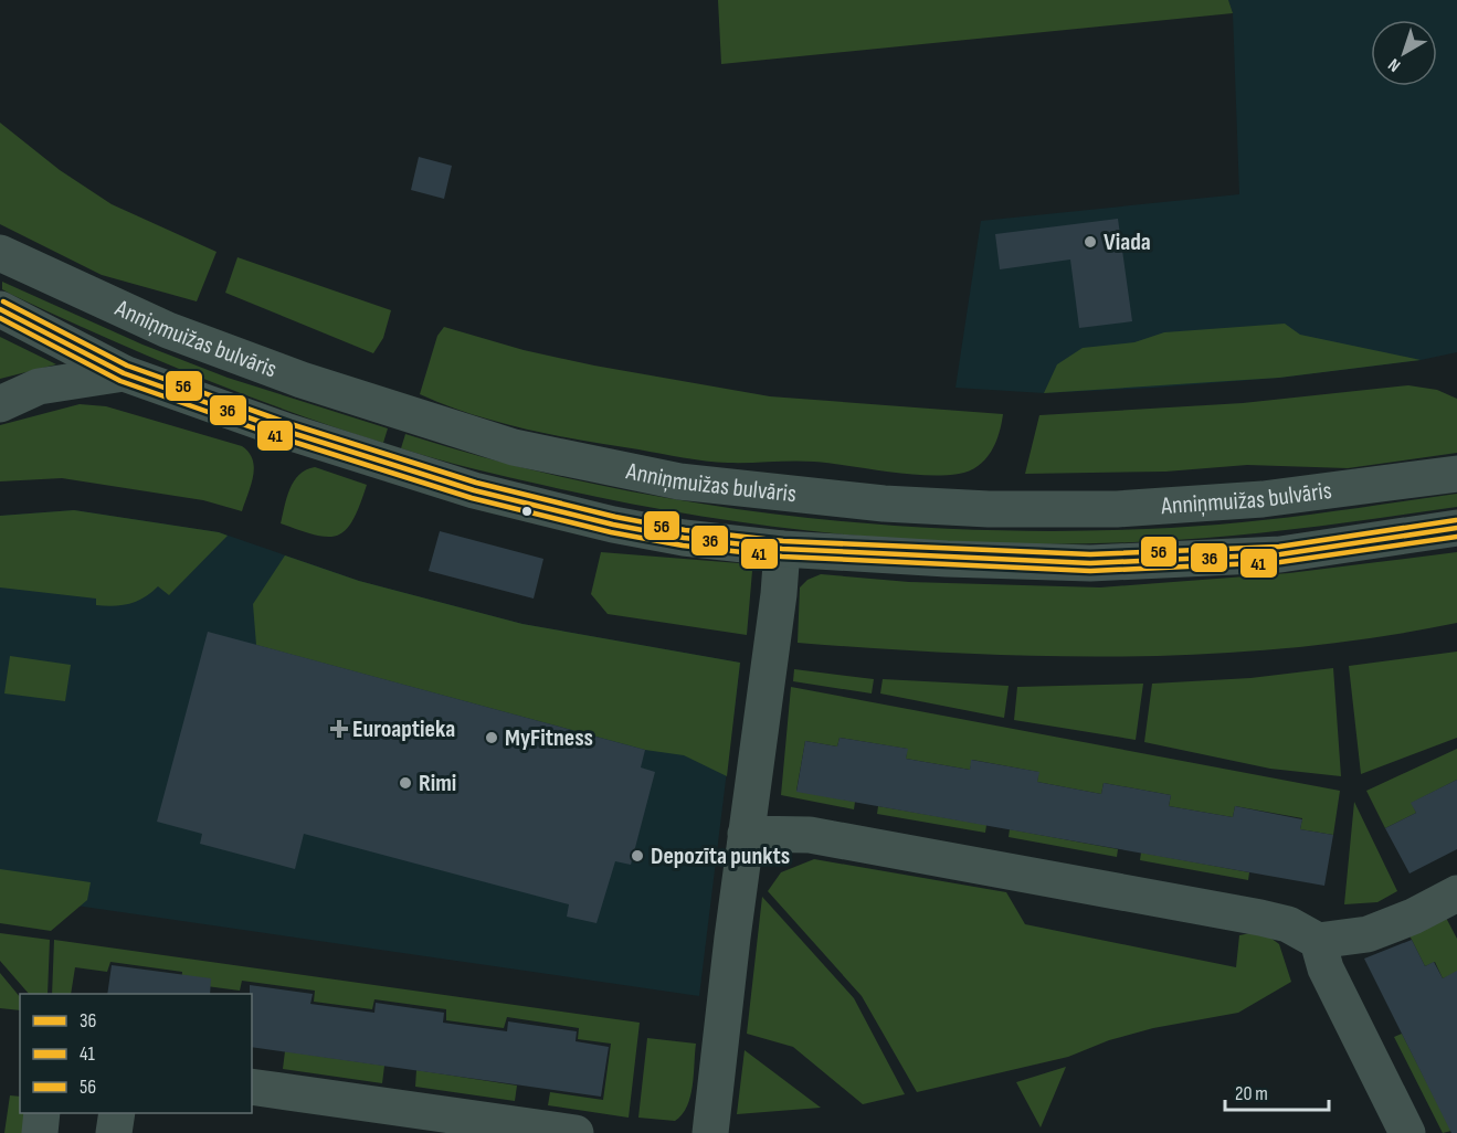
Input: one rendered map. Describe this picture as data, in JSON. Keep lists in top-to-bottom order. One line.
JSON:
{"streets":{"street":["Anniņmuižas bulvāris"]},"places":{"other":["Viada","MyFitness","Rimi","Depozīta punkts"],"health":["Euroaptieka"]},"lines":["transit line 56","transit line 36","transit line 41"],"legend":["36","41","56"],"scale_bar":"20 m","north":"bottom left"}
